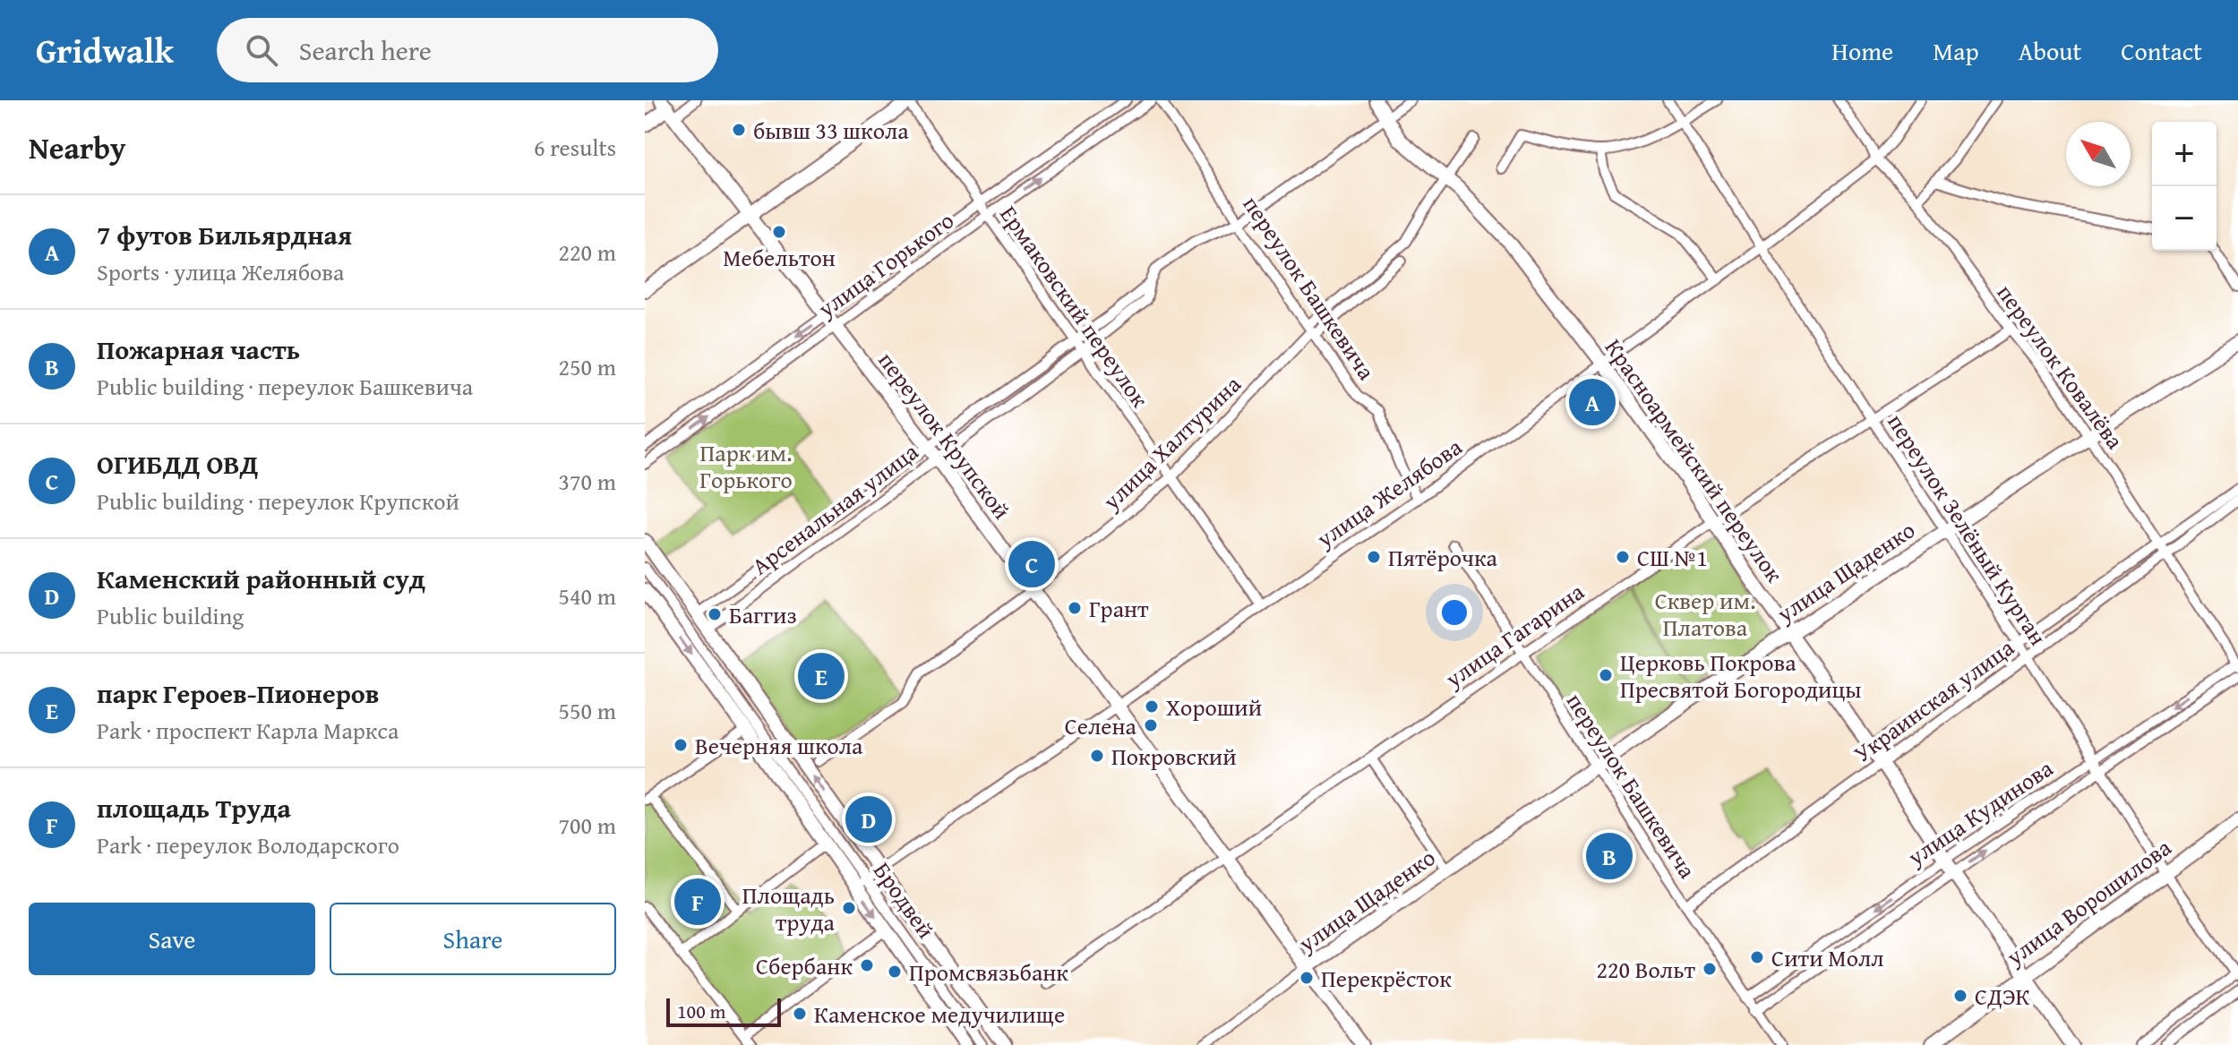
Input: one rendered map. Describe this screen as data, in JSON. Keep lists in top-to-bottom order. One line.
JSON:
{"streets":{"street":["улица Горького","переулок Башкевича","Ермаковский переулок","переулок Ковалёва","переулок Крупской","улица Халтурина","Красноармейский переулок","улица Желябова","Арсенальная улица","переулок Зелёный Курган","улица Щаденко","улица Гагарина","Украинская улица","улица Кудинова","Бродвей","улица Ворошилова"]},"crossings":[["улица Горького","Ермаковский переулок"],["улица Горького","переулок Крупской"],["переулок Башкевича","улица Халтурина"],["переулок Башкевича","улица Желябова"],["переулок Башкевича","Арсенальная улица"],["переулок Башкевича","улица Щаденко"],["переулок Башкевича","улица Гагарина"],["переулок Башкевича","Украинская улица"],["переулок Башкевича","улица Кудинова"],["Ермаковский переулок","улица Халтурина"],["Ермаковский переулок","улица Желябова"],["Ермаковский переулок","Арсенальная улица"],["переулок Ковалёва","улица Желябова"],["переулок Ковалёва","улица Щаденко"],["переулок Ковалёва","улица Гагарина"],["переулок Ковалёва","Украинская улица"],["переулок Ковалёва","улица Кудинова"],["переулок Крупской","улица Халтурина"],["переулок Крупской","улица Желябова"],["переулок Крупской","Арсенальная улица"],["переулок Крупской","улица Щаденко"],["переулок Крупской","улица Гагарина"],["улица Халтурина","Красноармейский переулок"],["Красноармейский переулок","улица Желябова"],["Красноармейский переулок","Арсенальная улица"],["Красноармейский переулок","улица Щаденко"],["Красноармейский переулок","улица Гагарина"],["Красноармейский переулок","Украинская улица"],["Красноармейский переулок","улица Кудинова"],["Красноармейский переулок","улица Ворошилова"],["улица Желябова","переулок Зелёный Курган"],["улица Желябова","Бродвей"],["переулок Зелёный Курган","улица Щаденко"],["переулок Зелёный Курган","улица Гагарина"],["переулок Зелёный Курган","Украинская улица"],["переулок Зелёный Курган","улица Кудинова"],["переулок Зелёный Курган","улица Ворошилова"]],"parks":["Парк им. Горького","Сквер им. Платова"],"places":["бывш 33 школа","Мебельтон","Пятёрочка","СШ №1","Грант","Баггиз","Церковь Покрова Пресвятой Богородицы","Хороший","Селена","Вечерняя школа","Покровский","Площадь труда","Сити Молл","Сбербанк","220 Вольт","Промсвязьбанк","Перекрёсток","СДЭК","Каменское медучилище"],"scale_bar":"100 m","north":"top left","page":{"header":"Gridwalk","search":"Search here","nav":["Home","Map","About","Contact"],"heading":["Nearby","6 results"],"map_buttons":["+","−"],"list":[{"mark":"A","name":"7 футов Бильярдная","note":"Sports · улица Желябова","value":"220 m"},{"mark":"B","name":"Пожарная часть","note":"Public building · переулок Башкевича","value":"250 m"},{"mark":"C","name":"ОГИБДД ОВД","note":"Public building · переулок Крупской","value":"370 m"},{"mark":"D","name":"Каменский районный суд","note":"Public building","value":"540 m"},{"mark":"E","name":"парк Героев-Пионеров","note":"Park · проспект Карла Маркса","value":"550 m"},{"mark":"F","name":"площадь Труда","note":"Park · переулок Володарского","value":"700 m"}],"pins":["A","C","E","D","B","F"],"buttons":["Save","Share"],"scale":"100 m"}}
